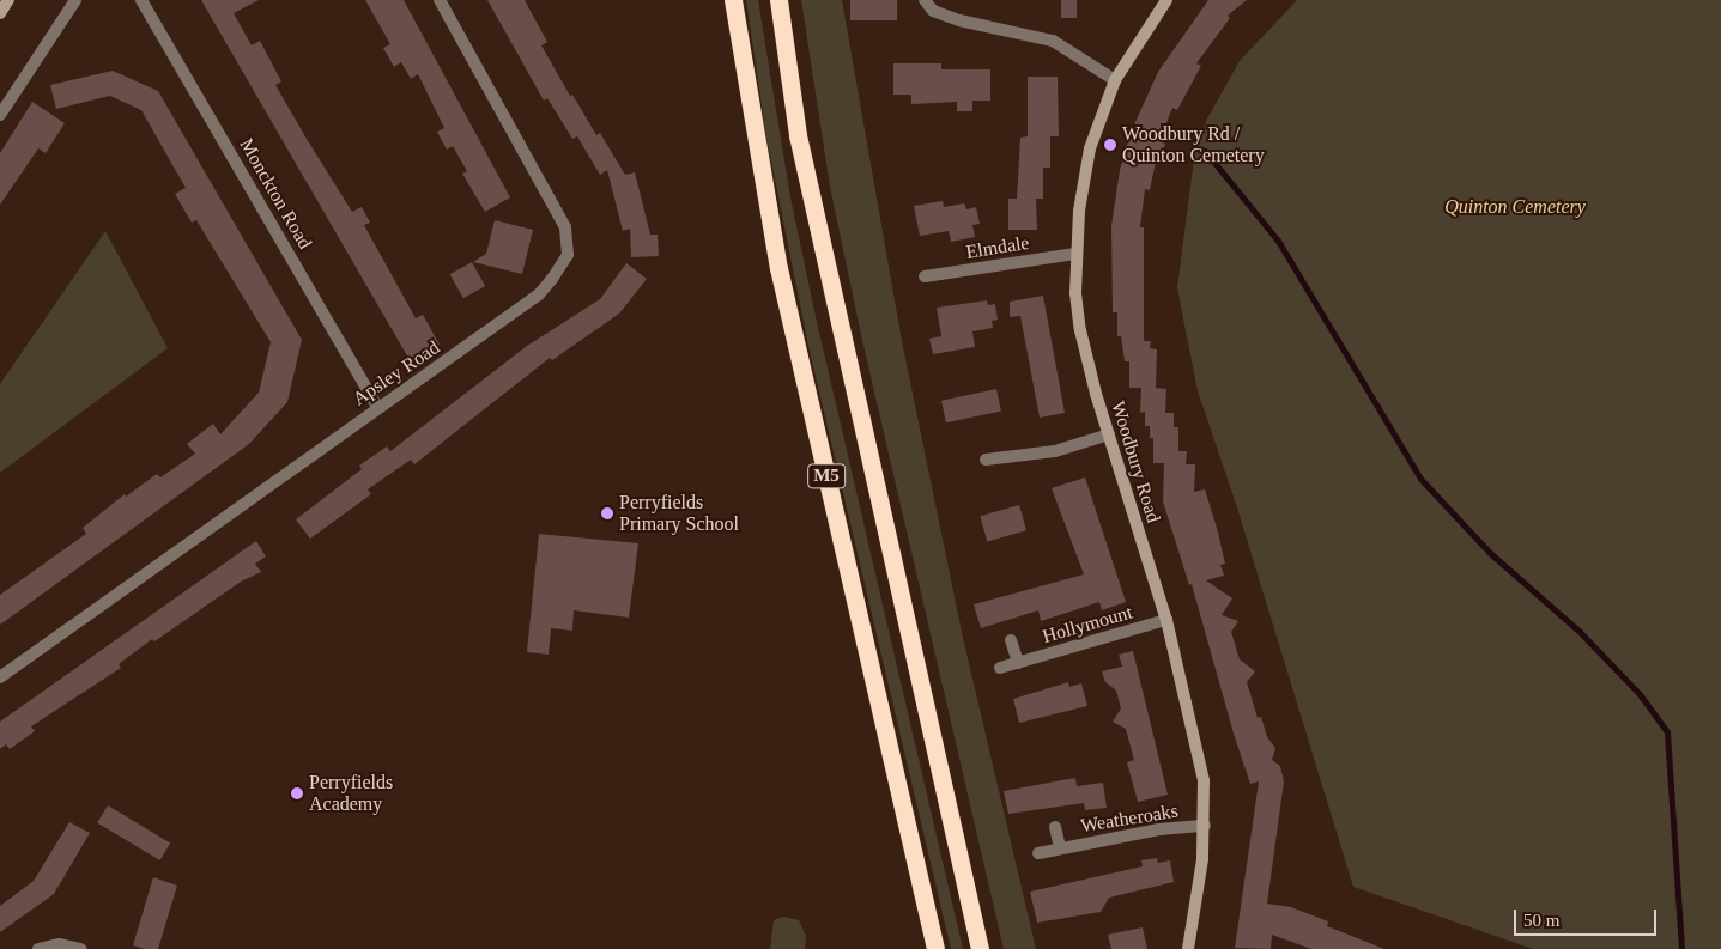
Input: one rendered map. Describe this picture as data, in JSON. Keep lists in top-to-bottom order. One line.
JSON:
{"streets":{"highway":["M5"],"street":["Monckton Road","Elmdale","Apsley Road","Woodbury Road","Hollymount","Weatheroaks"]},"crossings":[["Monckton Road","Apsley Road"],["Elmdale","Woodbury Road"],["Woodbury Road","Hollymount"],["Woodbury Road","Weatheroaks"]],"parks":["Quinton Cemetery"],"places":["Woodbury Rd / Quinton Cemetery","Perryfields Primary School","Perryfields Academy"],"scale_bar":"50 m"}
